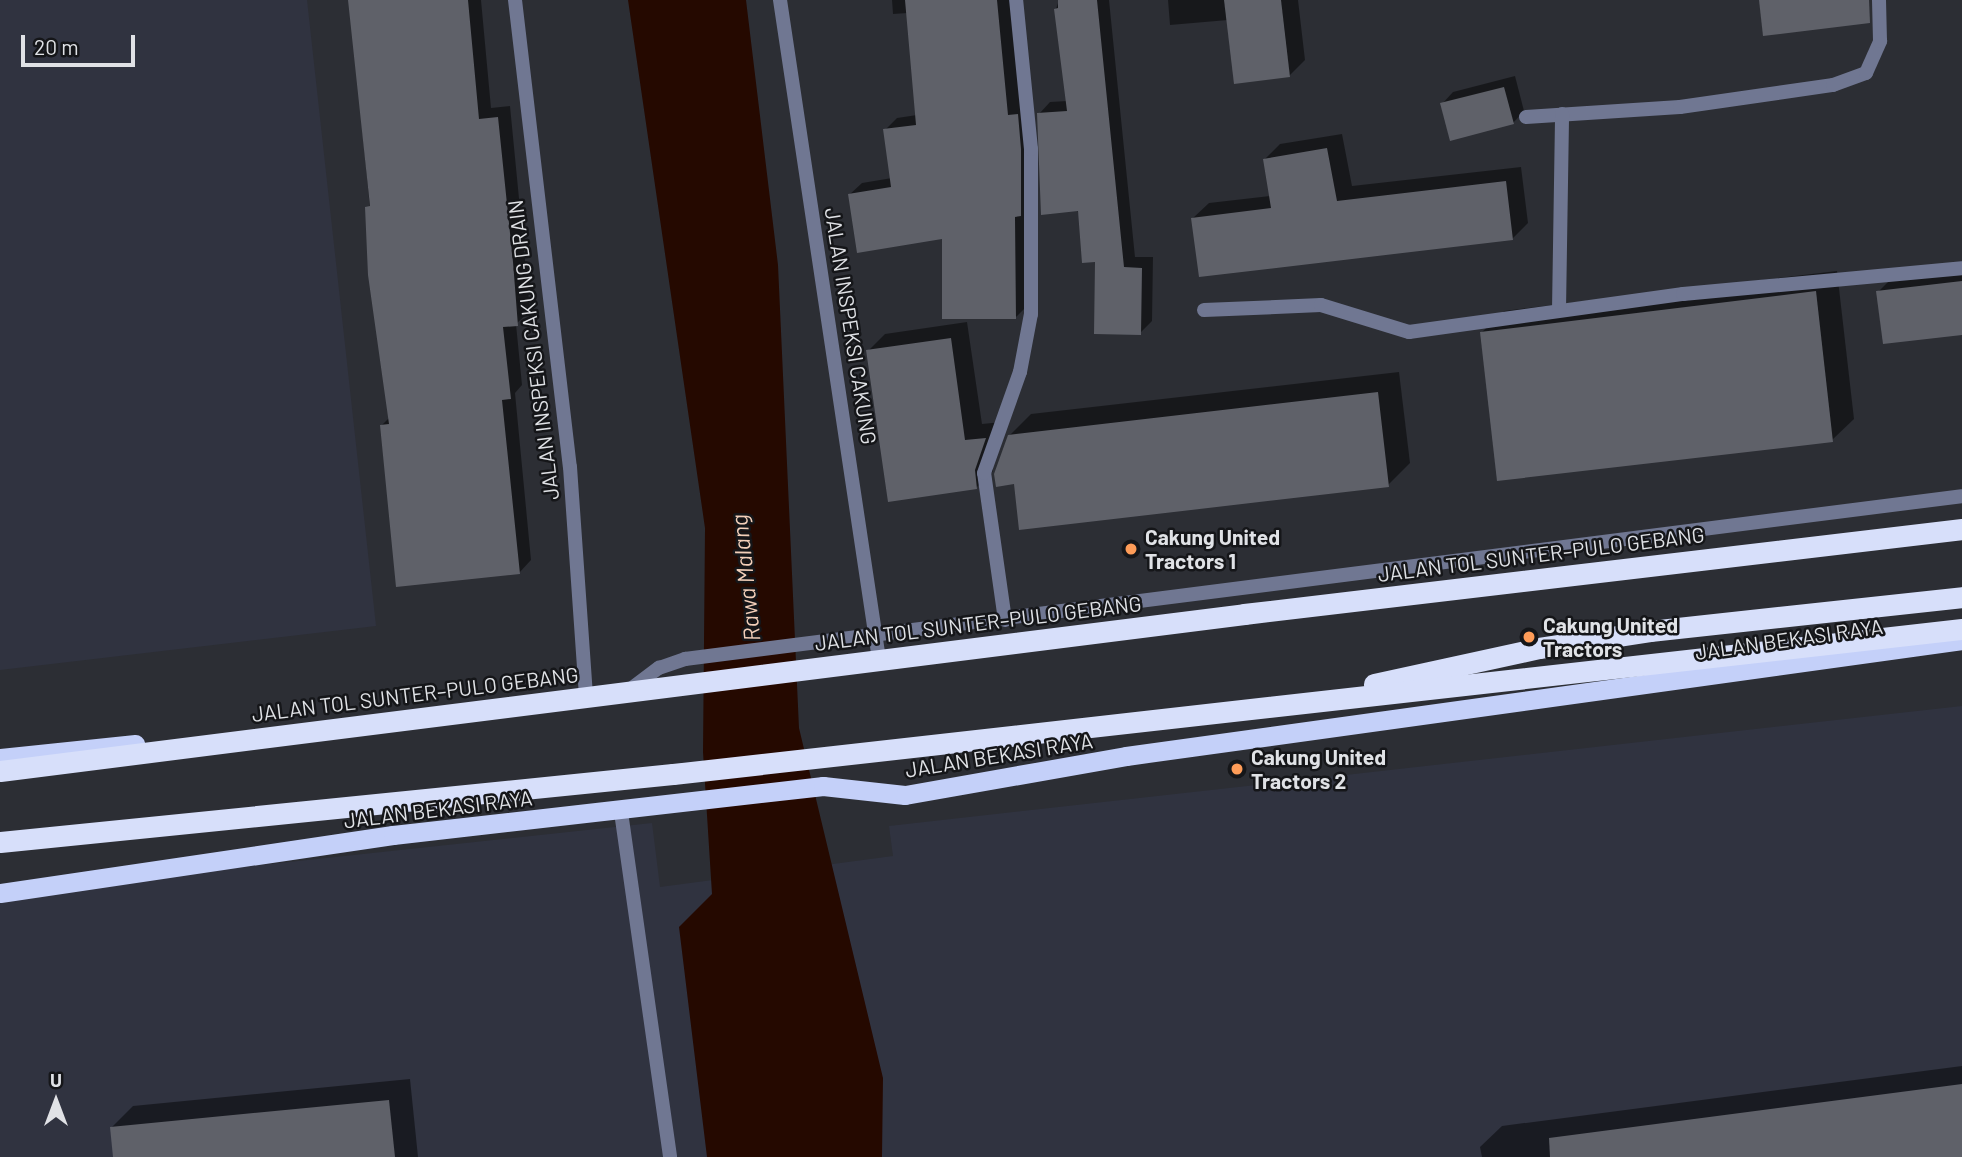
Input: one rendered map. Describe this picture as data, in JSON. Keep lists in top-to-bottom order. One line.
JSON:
{"streets":{"highway":["JALAN TOL SUNTER–PULO GEBANG","JALAN BEKASI RAYA"],"street":["JALAN INSPEKSI CAKUNG","JALAN INSPEKSI CAKUNG DRAIN"]},"water":["Rawa Malang"],"places":["Cakung United Tractors 1","Cakung United Tractors","Cakung United Tractors 2"],"scale_bar":"20 m","north":"top"}
